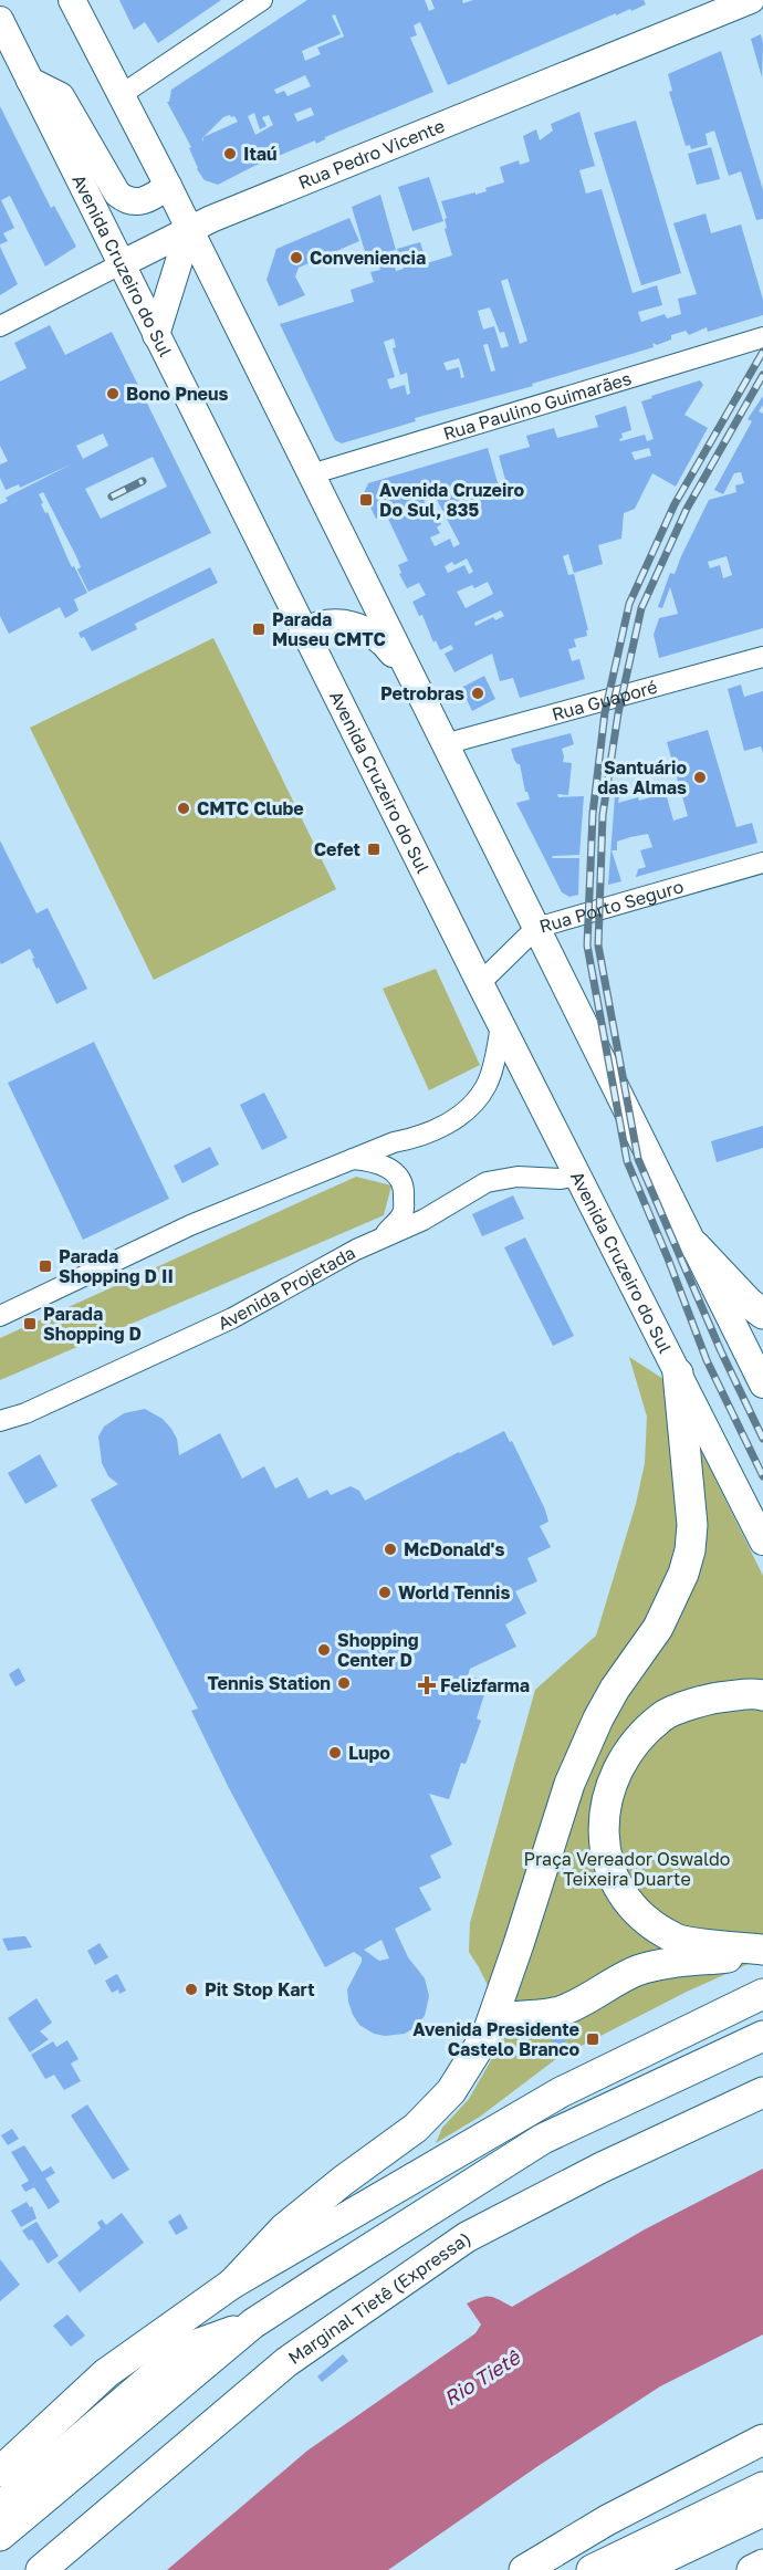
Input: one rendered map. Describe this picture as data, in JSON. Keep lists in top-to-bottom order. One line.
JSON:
{"streets":{"highway":["Marginal Tietê (Expressa)"],"main road":["Rua Pedro Vicente","Avenida Cruzeiro do Sul"],"street":["Rua Paulino Guimarães","Rua Guaporé","Rua Porto Seguro","Avenida Projetada"]},"crossings":[["Rua Pedro Vicente","Avenida Cruzeiro do Sul"],["Avenida Cruzeiro do Sul","Rua Porto Seguro"],["Avenida Cruzeiro do Sul","Avenida Projetada"]],"water":["Rio Tietê"],"parks":["Praça Vereador Oswaldo Teixeira Duarte"],"places":{"other":["Itaú","Conveniencia","Bono Pneus","Petrobras","Santuário das Almas","CMTC Clube","McDonald's","World Tennis","Shopping Center D","Tennis Station","Lupo","Pit Stop Kart"],"transit":["Avenida Cruzeiro Do Sul, 835","Parada Museu CMTC","Cefet","Parada Shopping D II","Parada Shopping D","Avenida Presidente Castelo Branco"],"health":["Felizfarma"]}}
